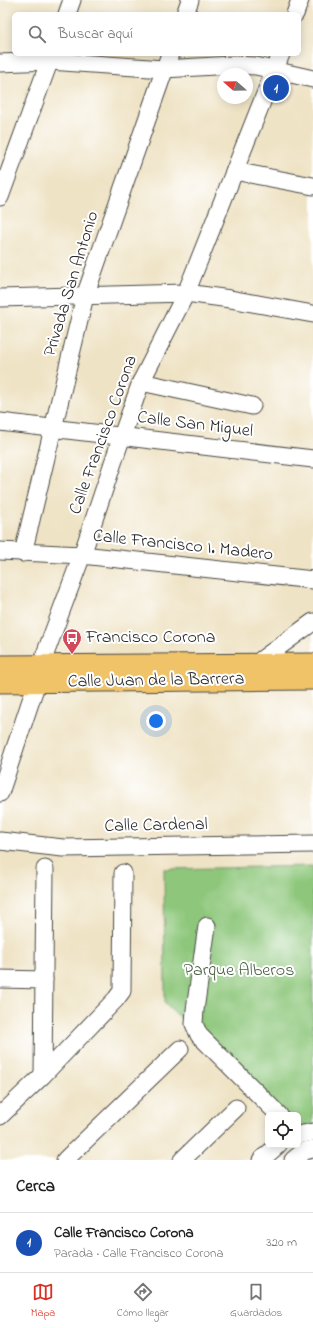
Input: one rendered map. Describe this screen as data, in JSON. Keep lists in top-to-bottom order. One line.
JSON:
{"streets":{"main road":["Calle Juan de la Barrera"],"street":["Privada San Antonio","Calle San Miguel","Calle Francisco Corona","Calle Francisco I. Madero","Calle Cardenal"]},"crossings":[["Privada San Antonio","Calle San Miguel"],["Privada San Antonio","Calle Francisco I. Madero"],["Calle San Miguel","Calle Francisco Corona"],["Calle Francisco Corona","Calle Francisco I. Madero"],["Calle Francisco Corona","Calle Juan de la Barrera"]],"parks":["Parque Alberos"],"places":{"bus stop":["Francisco Corona"]},"north":"left","page":{"search":"Buscar aquí","pins":"1","heading":"Cerca","list":[{"mark":"1","name":"Calle Francisco Corona","note":"Parada · Calle Francisco Corona","value":"320 m"}],"nav":["Mapa","Cómo llegar","Guardados"]}}
